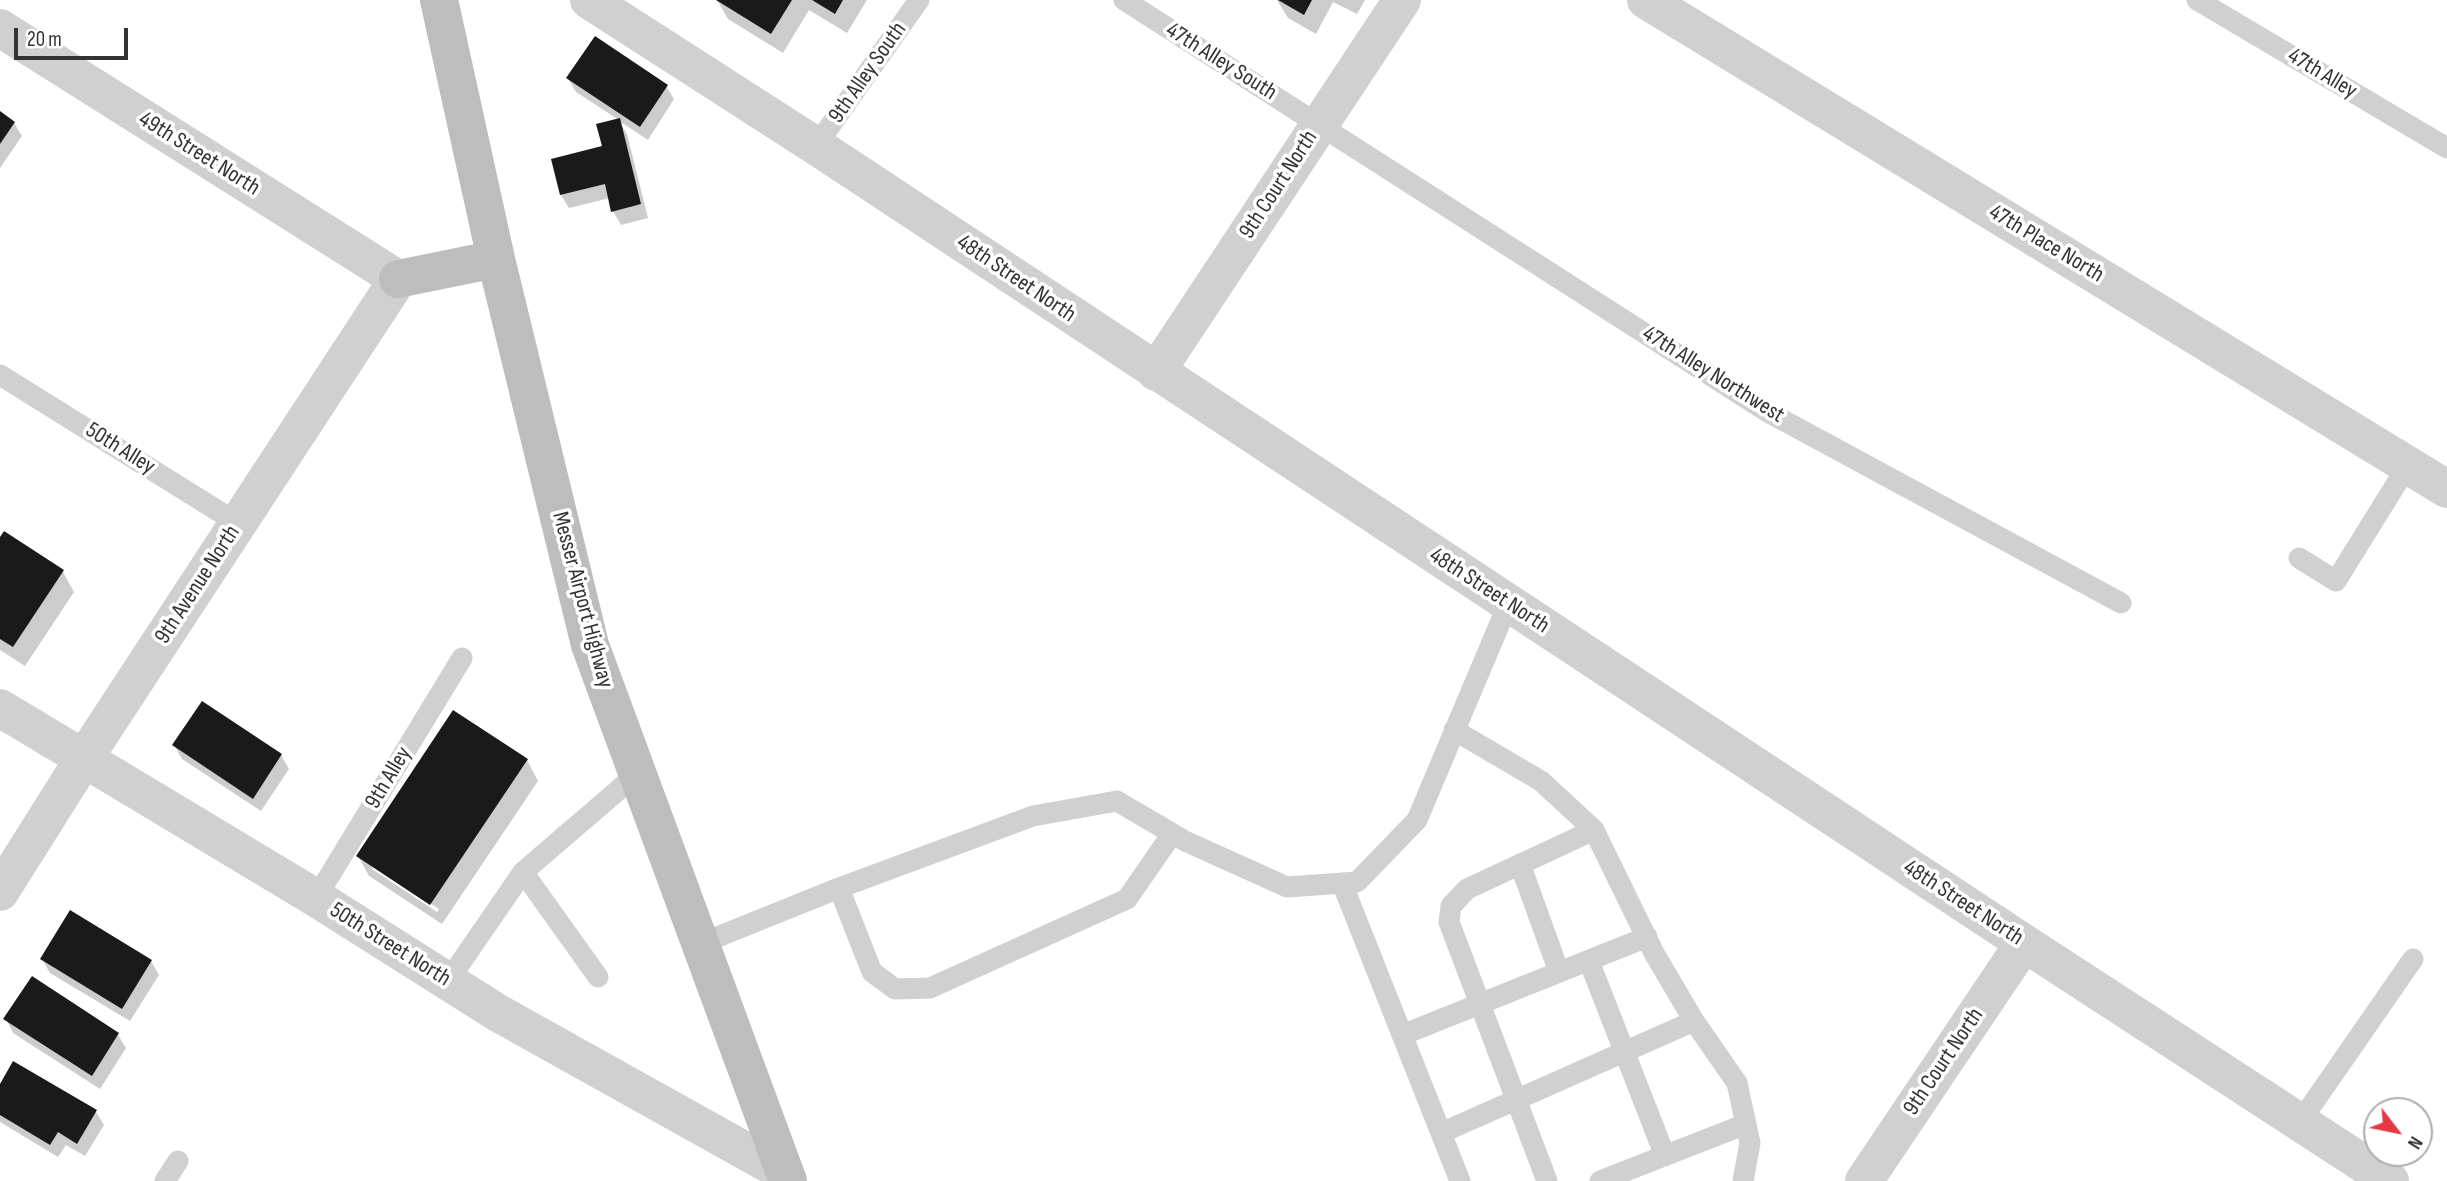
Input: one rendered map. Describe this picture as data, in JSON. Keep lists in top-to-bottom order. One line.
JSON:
{"streets":{"main road":["Messer Airport Highway"],"street":["49th Street North","9th Court North","47th Place North","48th Street North","9th Avenue North","50th Street North"],"lane":["47th Alley South","9th Alley South","47th Alley","47th Alley Northwest","50th Alley","9th Alley"]},"crossings":[["47th Alley South","9th Court North"],["47th Alley South","47th Alley Northwest"],["9th Alley South","48th Street North"],["49th Street North","9th Avenue North"],["9th Court North","48th Street North"],["9th Court North","47th Alley Northwest"],["50th Alley","9th Avenue North"],["9th Avenue North","50th Street North"],["Messer Airport Highway","50th Street North"],["9th Alley","50th Street North"]],"scale_bar":"20 m","north":"bottom right"}
